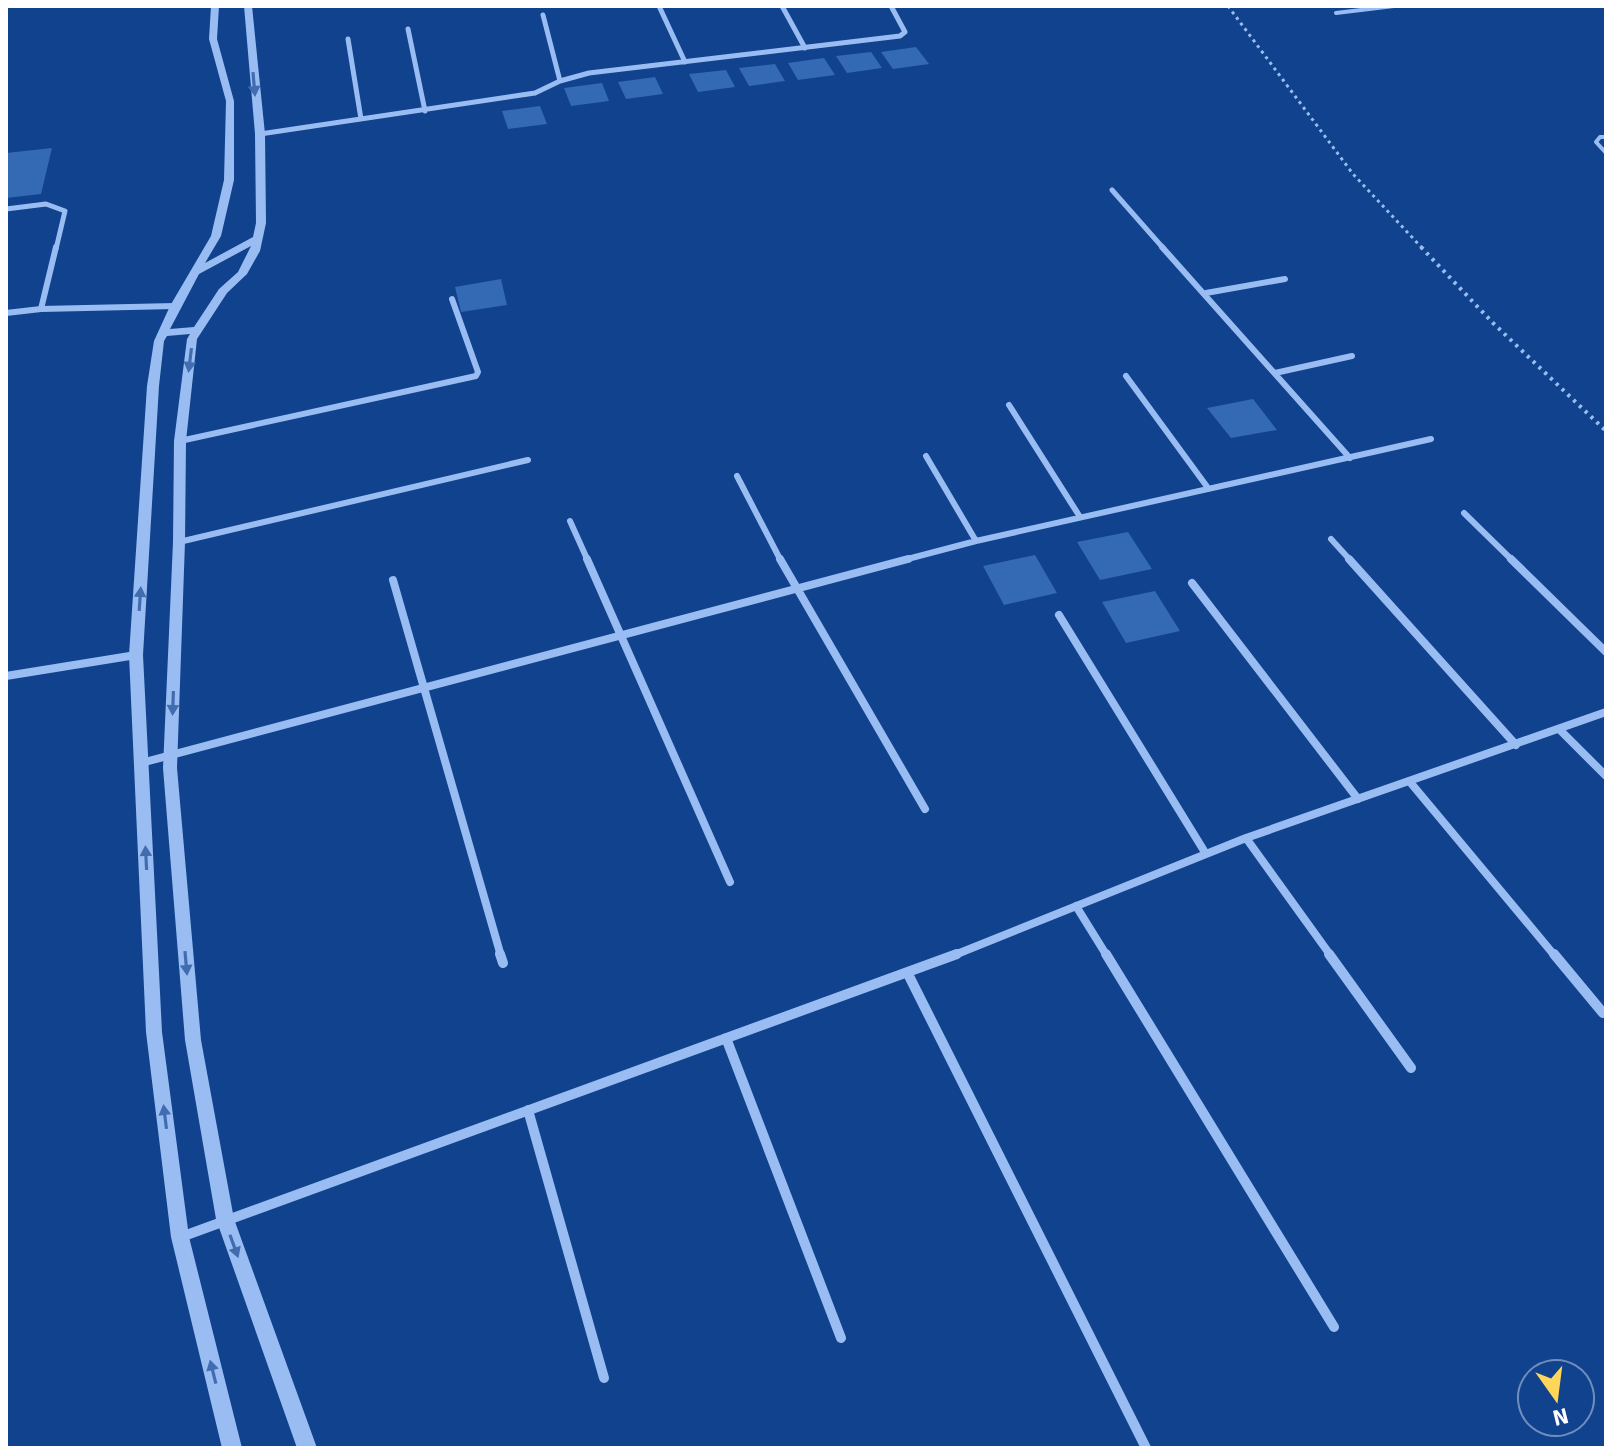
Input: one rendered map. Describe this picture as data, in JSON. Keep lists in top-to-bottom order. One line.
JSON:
{"north":"bottom"}
